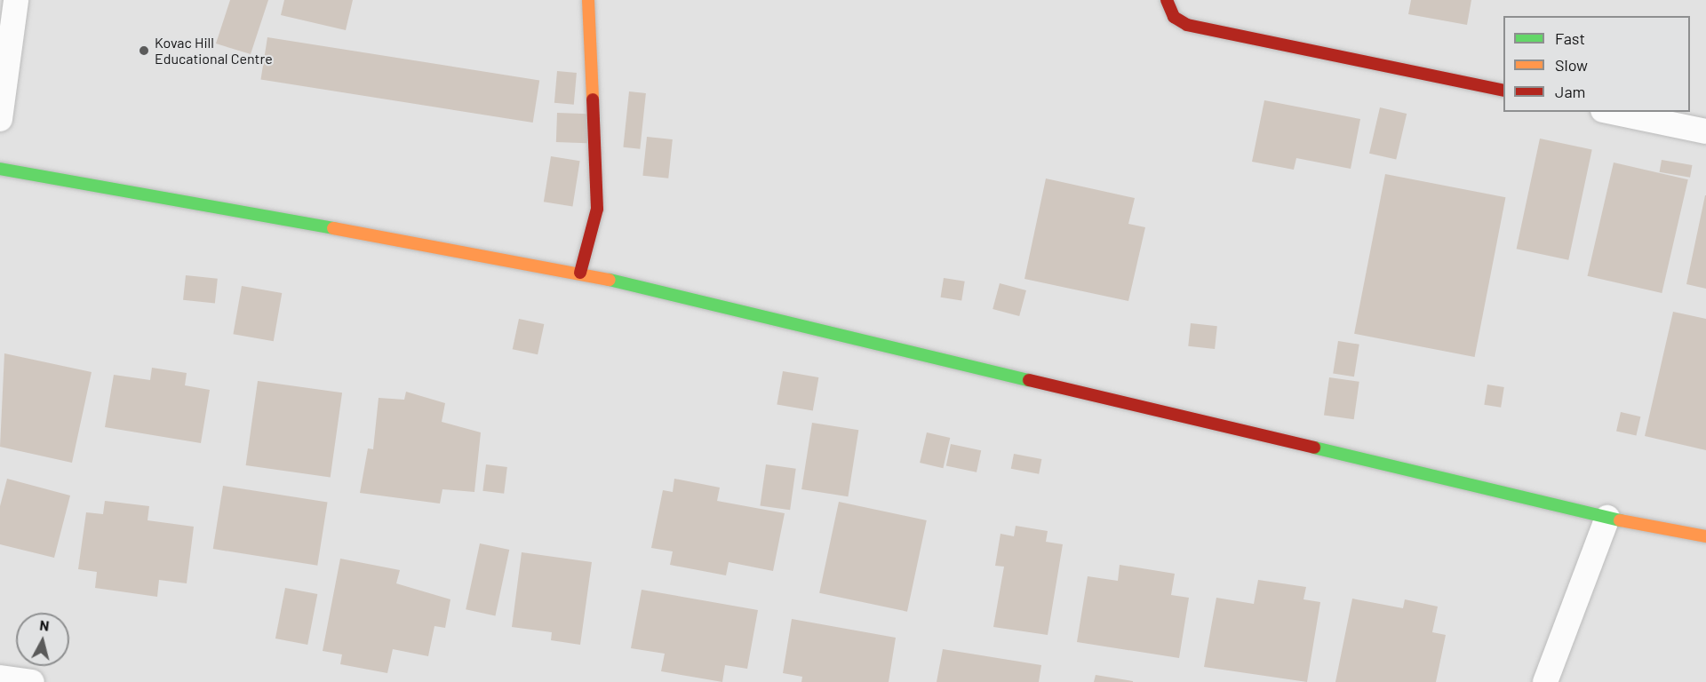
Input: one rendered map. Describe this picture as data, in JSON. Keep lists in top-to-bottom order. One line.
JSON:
{"places":["Kovac Hill Educational Centre"],"legend":["Fast","Slow","Jam"],"north":"top"}
